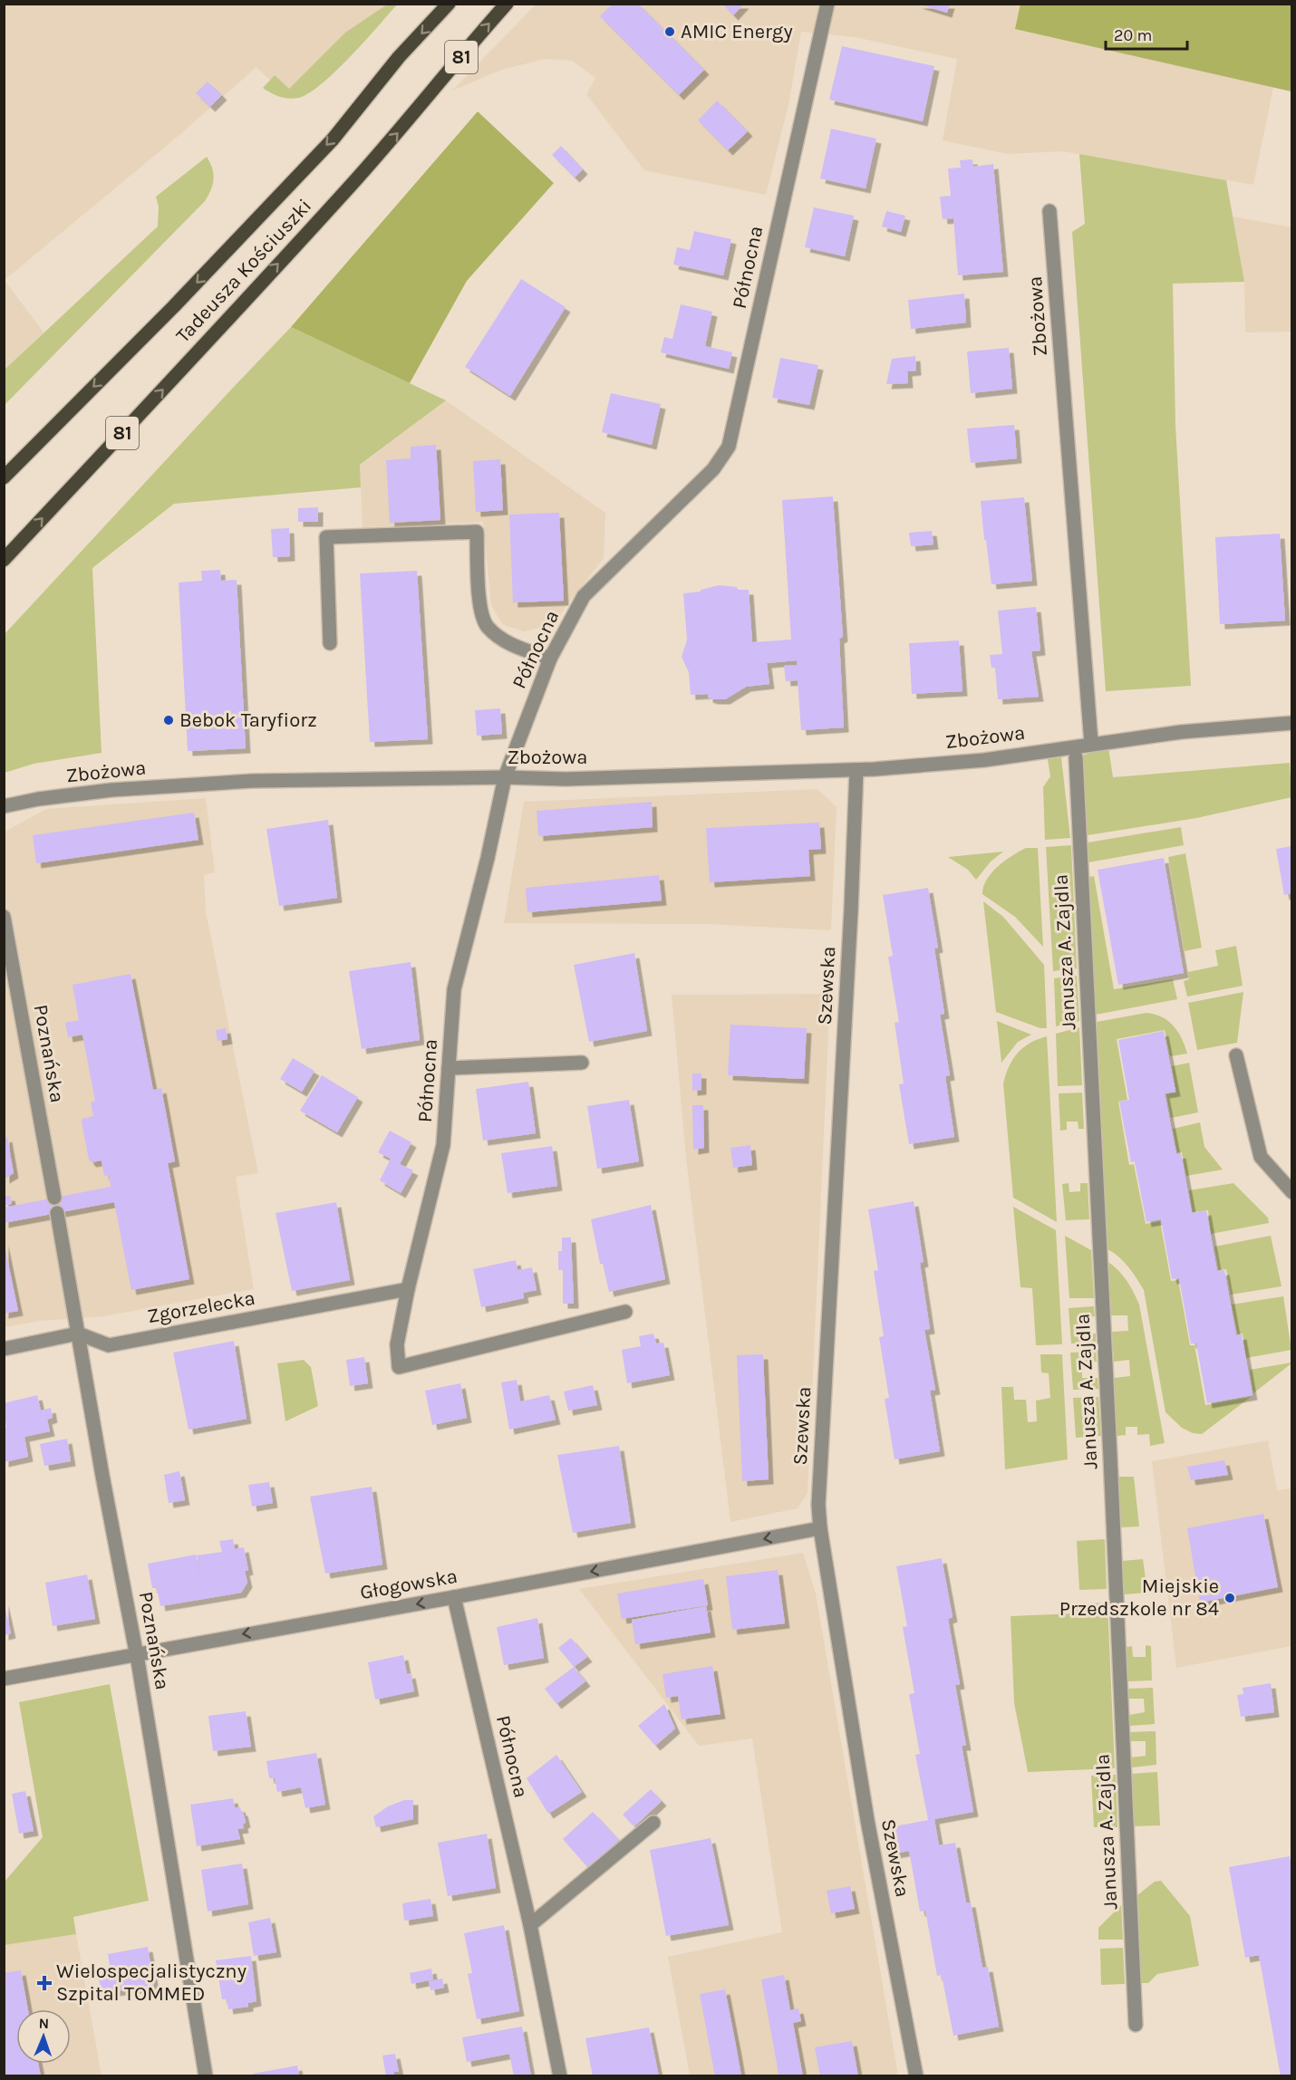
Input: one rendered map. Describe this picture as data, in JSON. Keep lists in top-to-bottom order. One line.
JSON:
{"streets":{"main road":["81","Tadeusza Kościuszki"],"street":["Północna","Zbożowa","Janusza A. Zajdla","Szewska","Poznańska","Zgorzelecka","Głogowska"]},"crossings":[["Północna","Zbożowa"],["Północna","Zgorzelecka"],["Północna","Głogowska"],["Zbożowa","Szewska"],["Szewska","Głogowska"],["Poznańska","Zgorzelecka"],["Poznańska","Głogowska"]],"one_way":["Głogowska"],"places":{"other":["AMIC Energy","Bebok Taryfiorz","Miejskie Przedszkole nr 84"],"health":["Wielospecjalistyczny Szpital TOMMED"]},"scale_bar":"20 m","north":"top"}
